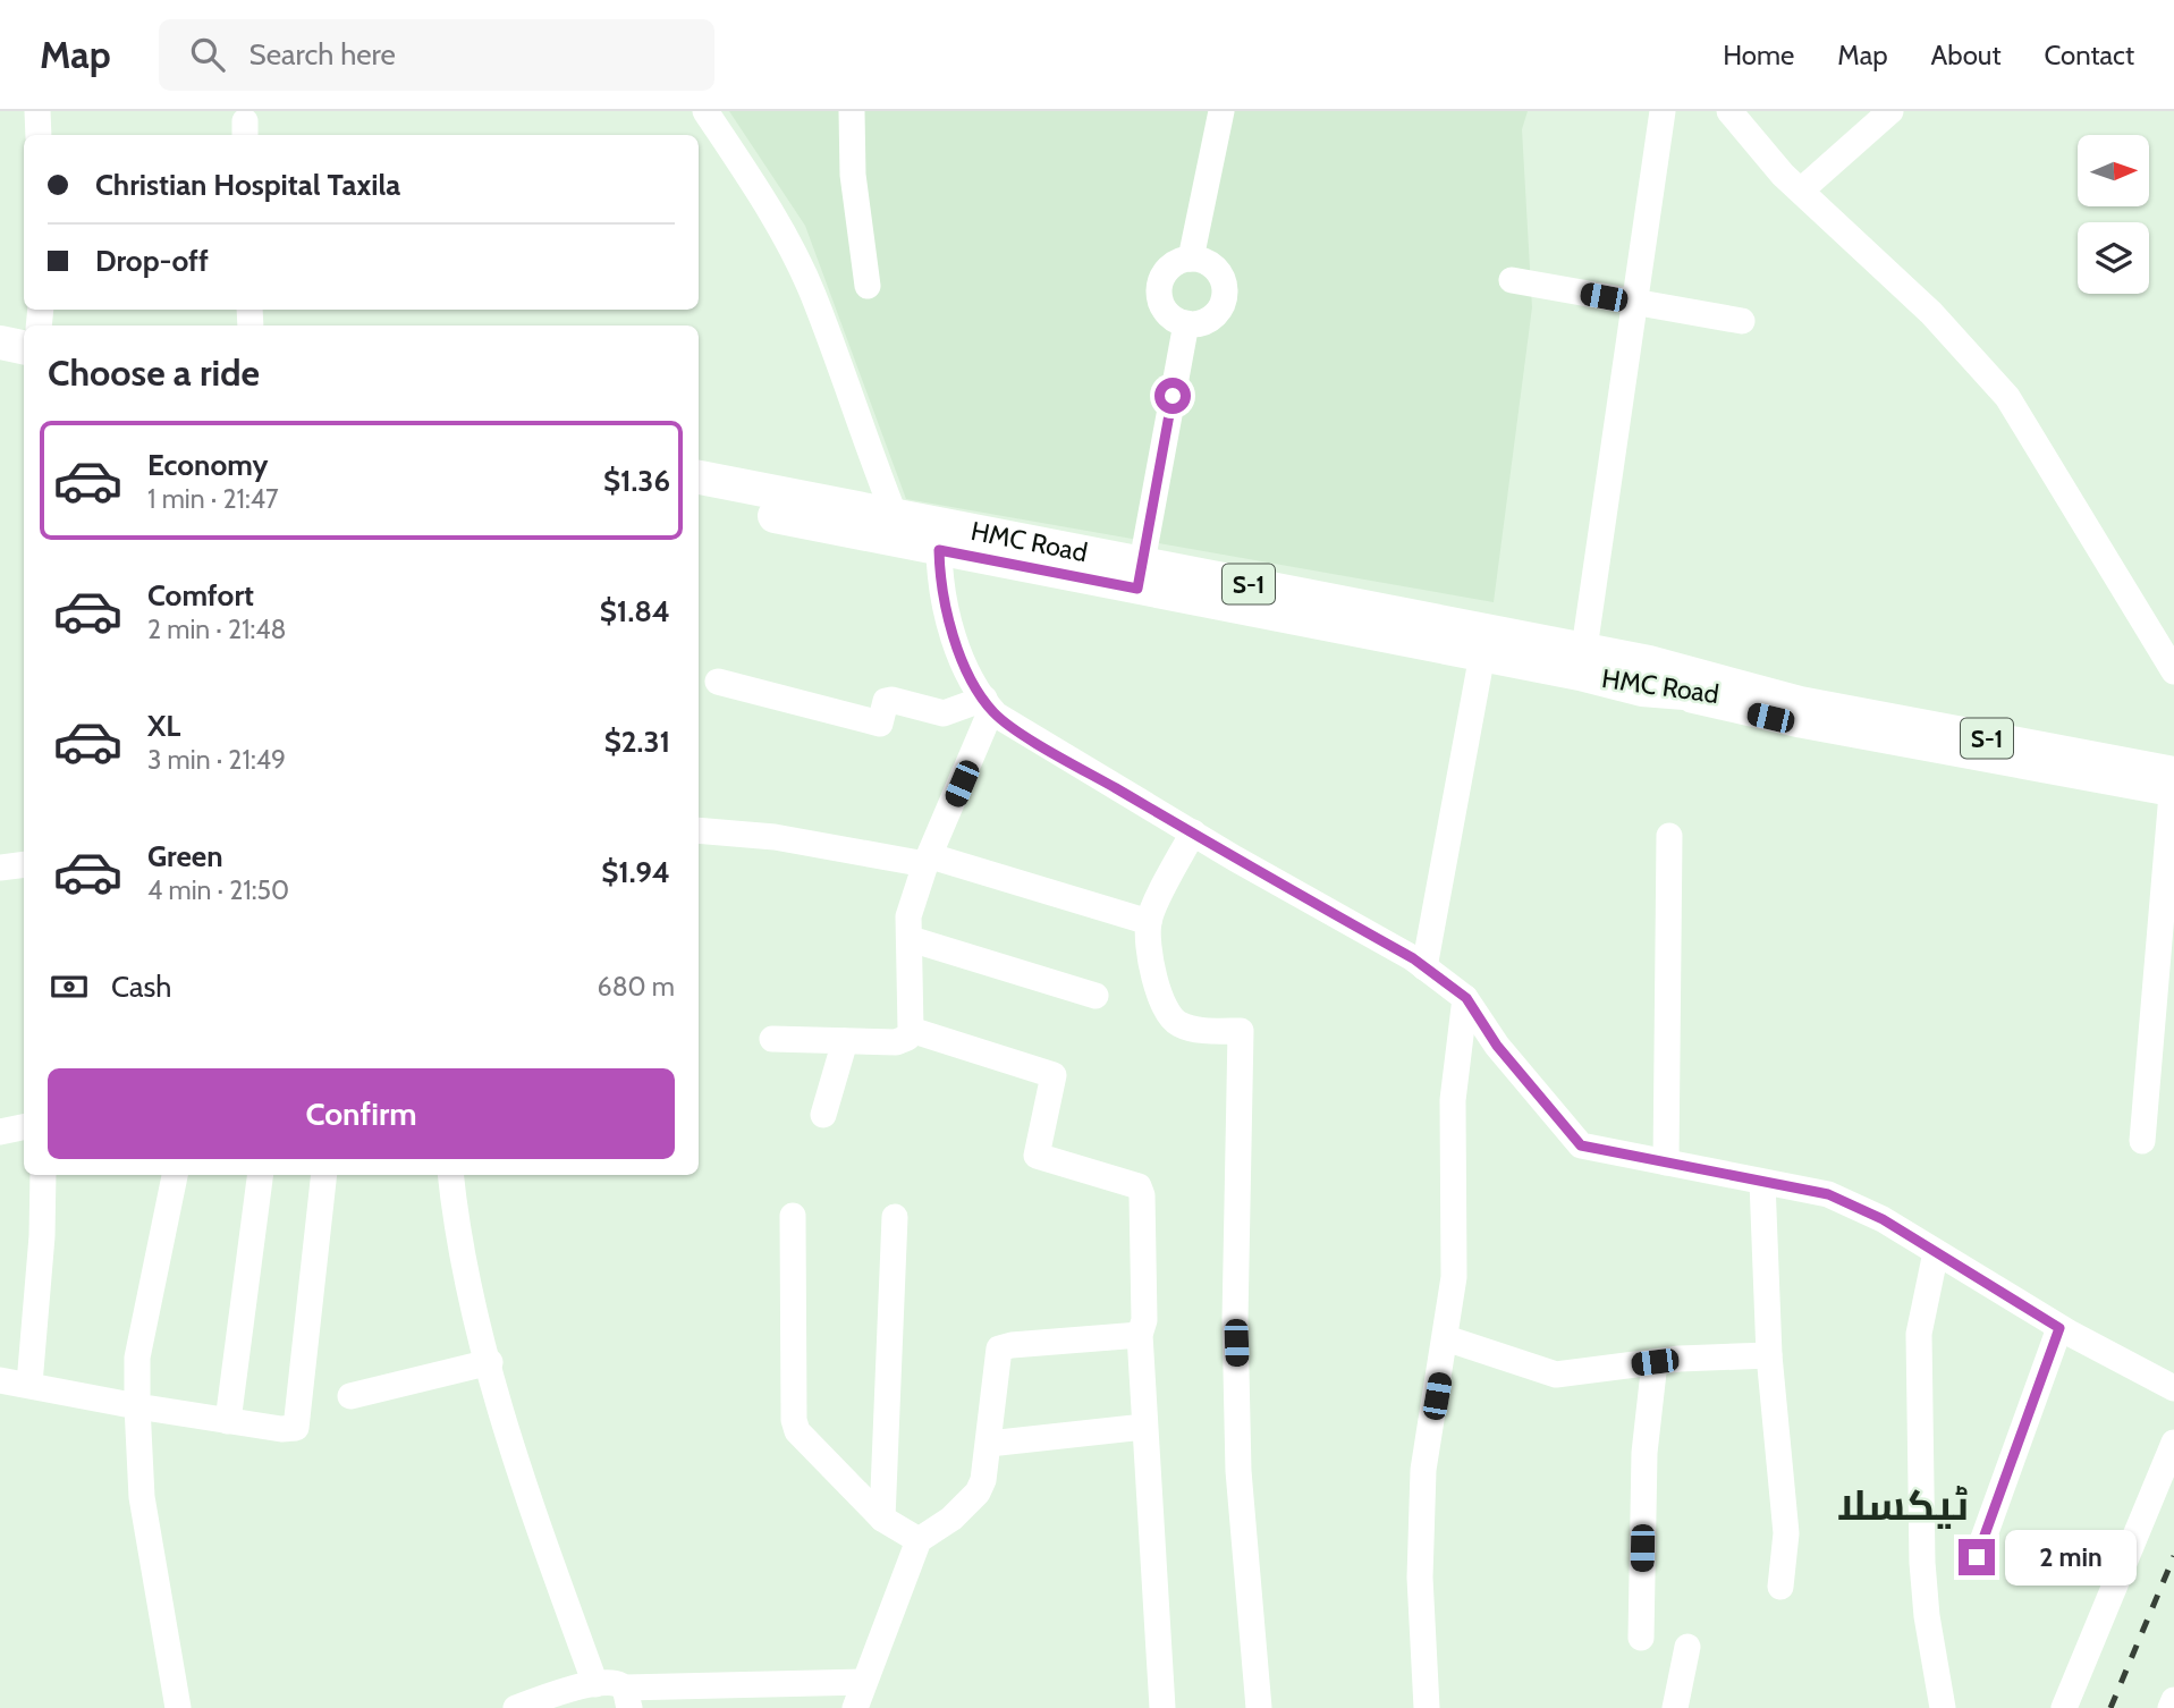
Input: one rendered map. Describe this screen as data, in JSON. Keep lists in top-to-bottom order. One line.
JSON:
{"streets":{"main road":["HMC Road","S-1"]},"districts":["ٹیکسلا"],"north":"right","page":{"header":"Map","search":"Search here","nav":["Home","Map","About","Contact"],"banner":["Christian Hospital Taxila","Drop-off"],"heading":"Choose a ride","list":[{"name":"Economy","note":"1 min · 21:47","value":"$1.36"},{"name":"Comfort","note":"2 min · 21:48","value":"$1.84"},{"name":"XL","note":"3 min · 21:49","value":"$2.31"},{"name":"Green","note":"4 min · 21:50","value":"$1.94"}],"pay":["Cash","680 m"],"buttons":"Confirm","bubble":"2 min"}}
